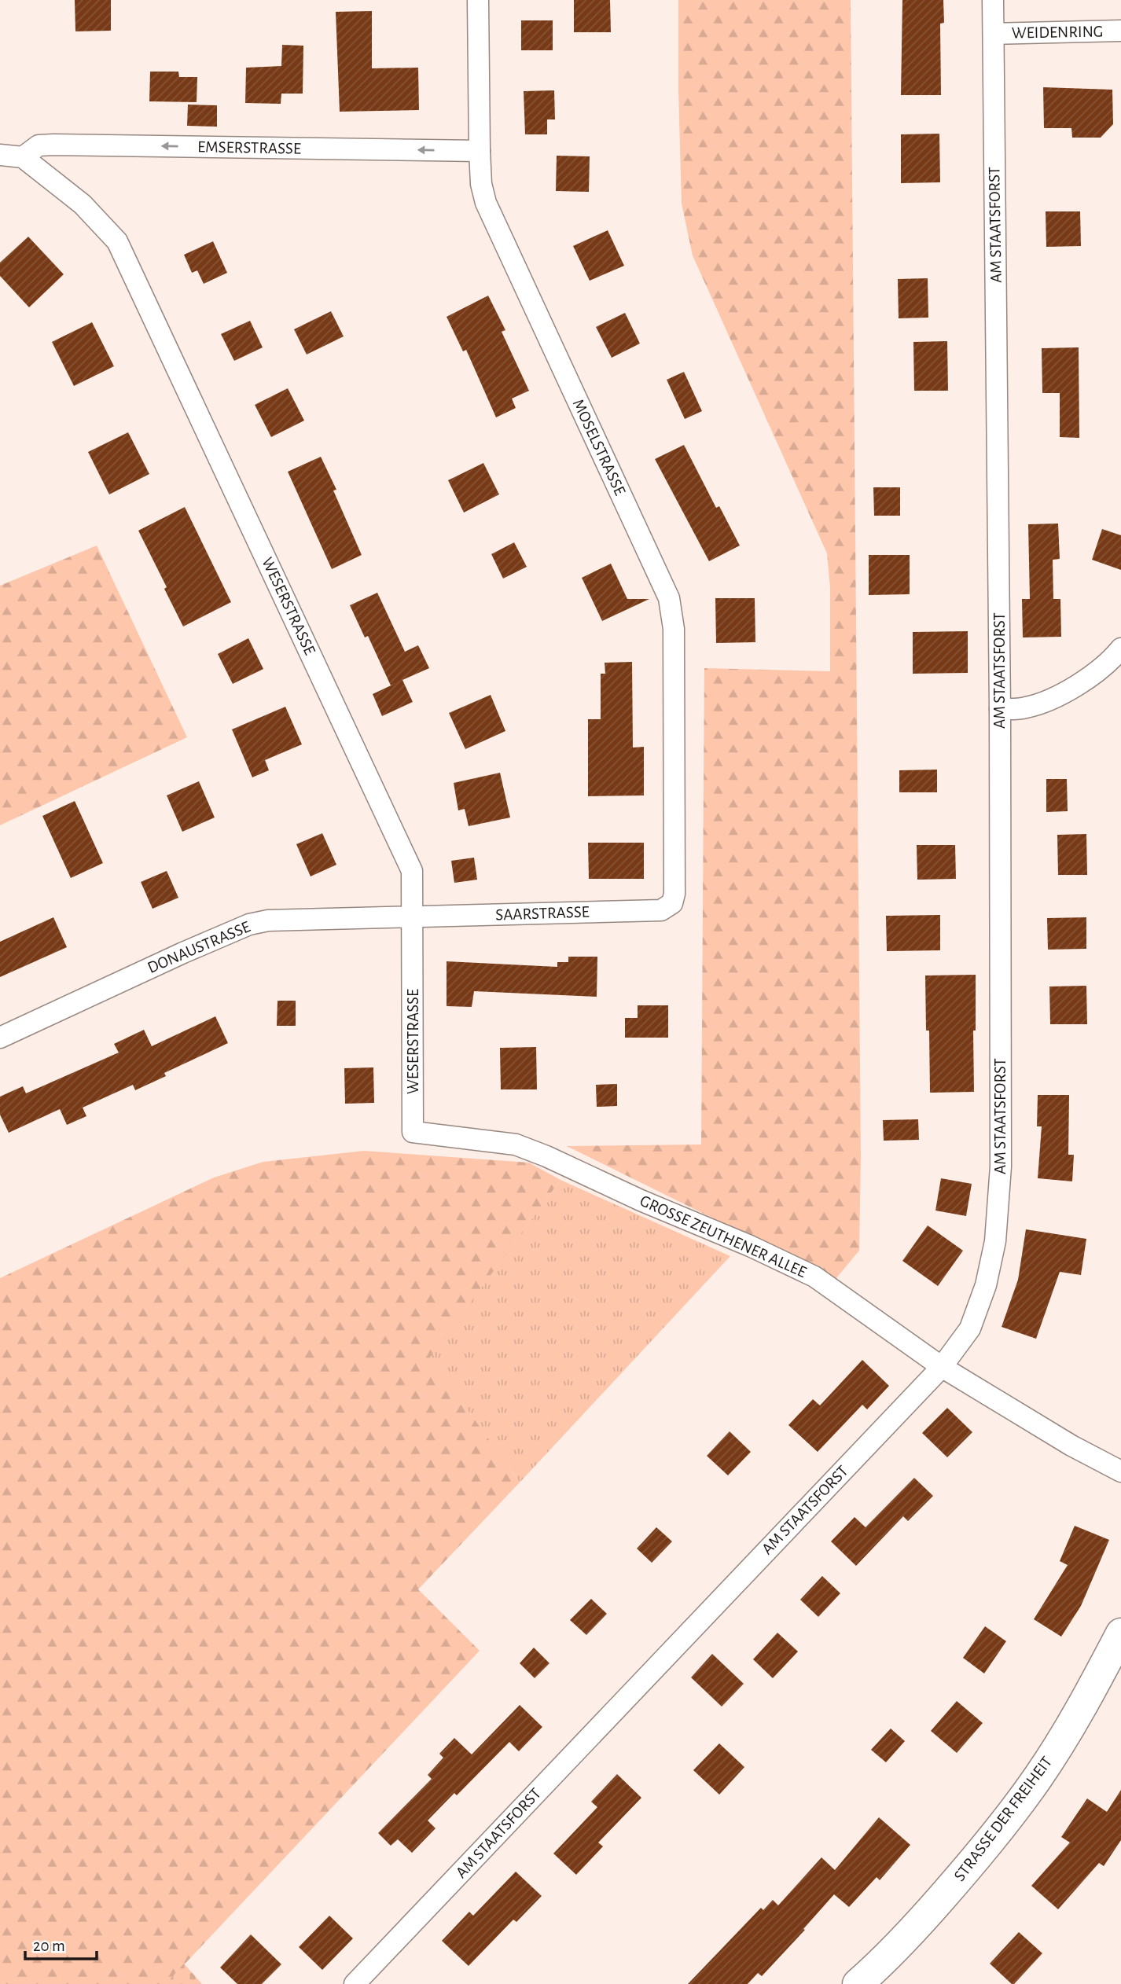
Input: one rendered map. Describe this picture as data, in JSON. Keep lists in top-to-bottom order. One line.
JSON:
{"streets":{"street":["WEIDENRING","EMSERSTRASSE","AM STAATSFORST","MOSELSTRASSE","WESERSTRASSE","SAARSTRASSE","DONAUSTRASSE","GROSSE ZEUTHENER ALLEE","STRASSE DER FREIHEIT"]},"crossings":[["WEIDENRING","AM STAATSFORST"],["EMSERSTRASSE","MOSELSTRASSE"],["EMSERSTRASSE","WESERSTRASSE"],["AM STAATSFORST","GROSSE ZEUTHENER ALLEE"],["MOSELSTRASSE","SAARSTRASSE"],["WESERSTRASSE","SAARSTRASSE"],["WESERSTRASSE","DONAUSTRASSE"],["WESERSTRASSE","GROSSE ZEUTHENER ALLEE"],["SAARSTRASSE","DONAUSTRASSE"]],"one_way":["EMSERSTRASSE"],"scale_bar":"20 m"}
